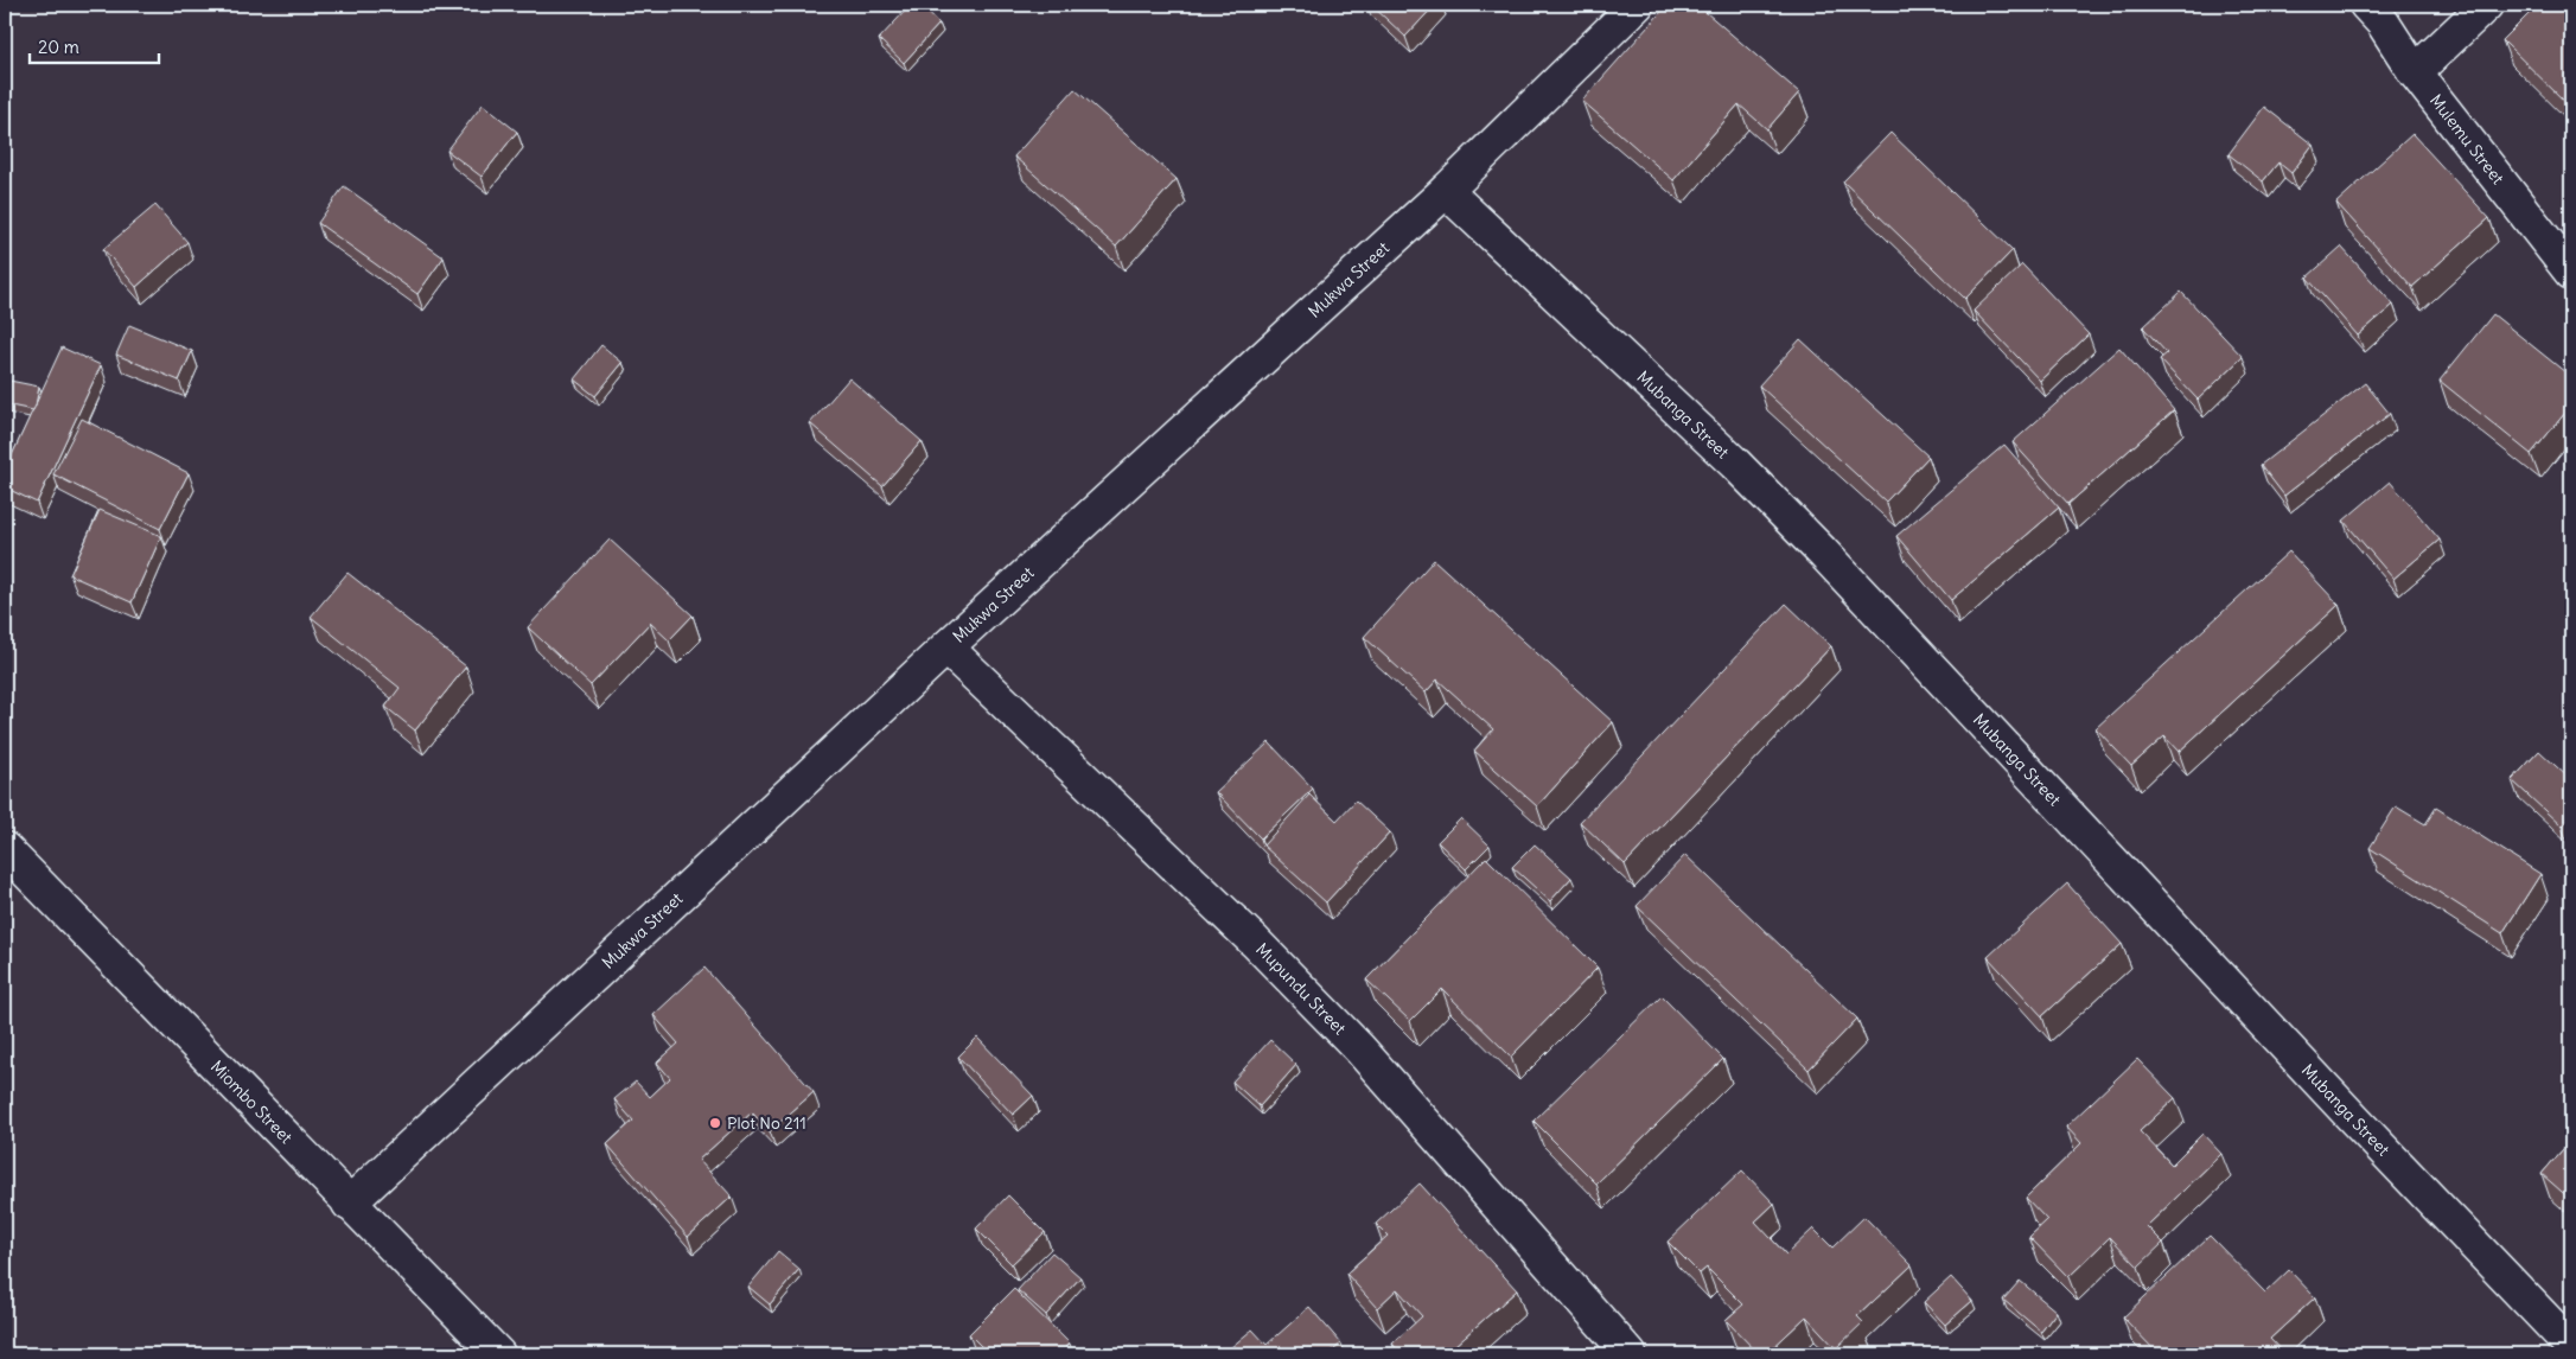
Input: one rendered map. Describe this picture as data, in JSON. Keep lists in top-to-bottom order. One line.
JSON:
{"streets":{"street":["Mulemu Street","Mukwa Street","Mubanga Street","Mupundu Street","Miombo Street"]},"crossings":[["Mukwa Street","Mubanga Street"],["Mukwa Street","Mupundu Street"],["Mukwa Street","Miombo Street"]],"places":["Plot No 211"],"scale_bar":"20 m"}
